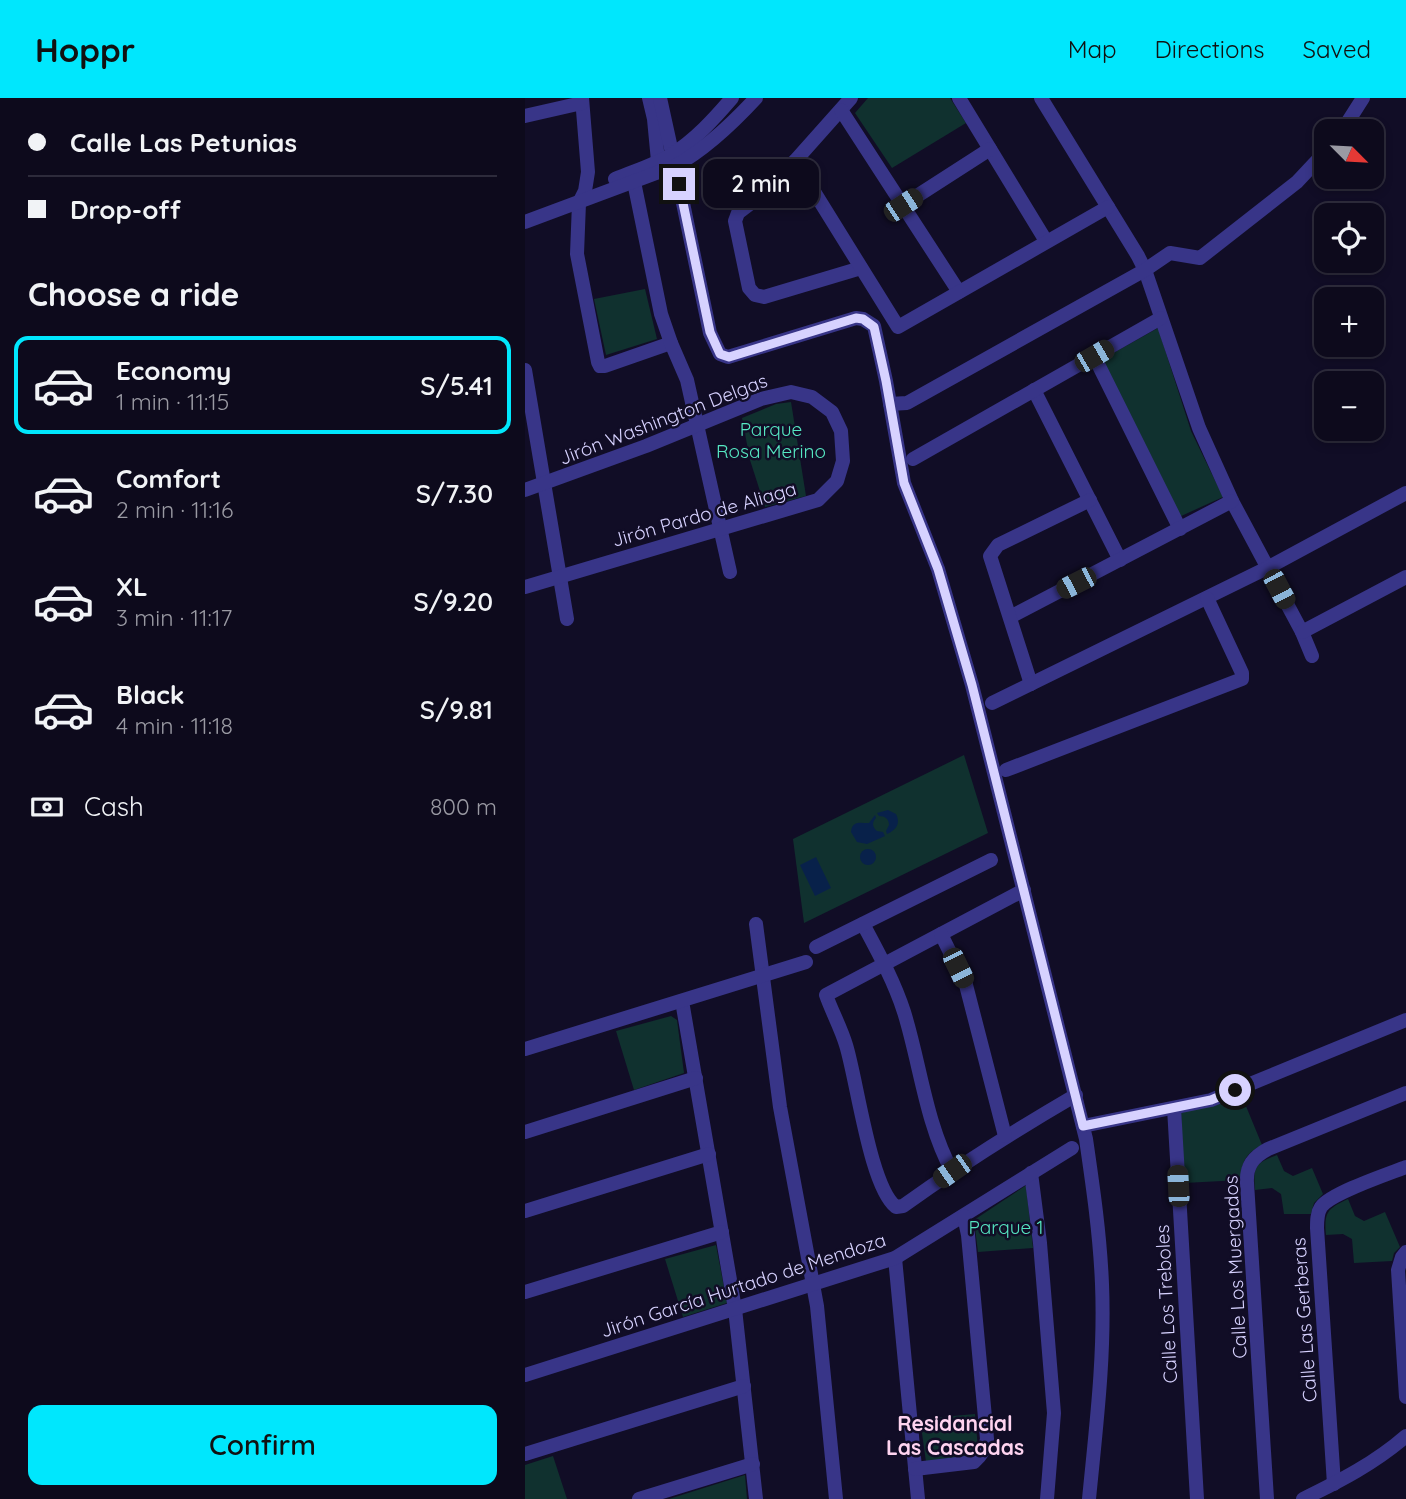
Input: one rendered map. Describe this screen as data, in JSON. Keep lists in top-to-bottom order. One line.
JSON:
{"streets":{"street":["Jirón Washington Delgas","Jirón Pardo de Aliaga","Calle Los Muergados","Jirón García Hurtado de Mendoza","Calle Los Treboles","Calle Las Gerberas"]},"crossings":[["Jirón Washington Delgas","Jirón Pardo de Aliaga"]],"districts":["Residancial Las Cascadas"],"parks":["Parque Rosa Merino","Parque 1"],"north":"bottom right","page":{"header":"Hoppr","nav":["Map","Directions","Saved"],"banner":["Calle Las Petunias","Drop-off"],"map_buttons":["+","−"],"bubble":"2 min","heading":"Choose a ride","list":[{"name":"Economy","note":"1 min · 11:15","value":"S/5.41"},{"name":"Comfort","note":"2 min · 11:16","value":"S/7.30"},{"name":"XL","note":"3 min · 11:17","value":"S/9.20"},{"name":"Black","note":"4 min · 11:18","value":"S/9.81"}],"pay":["Cash","800 m"],"buttons":"Confirm"}}
